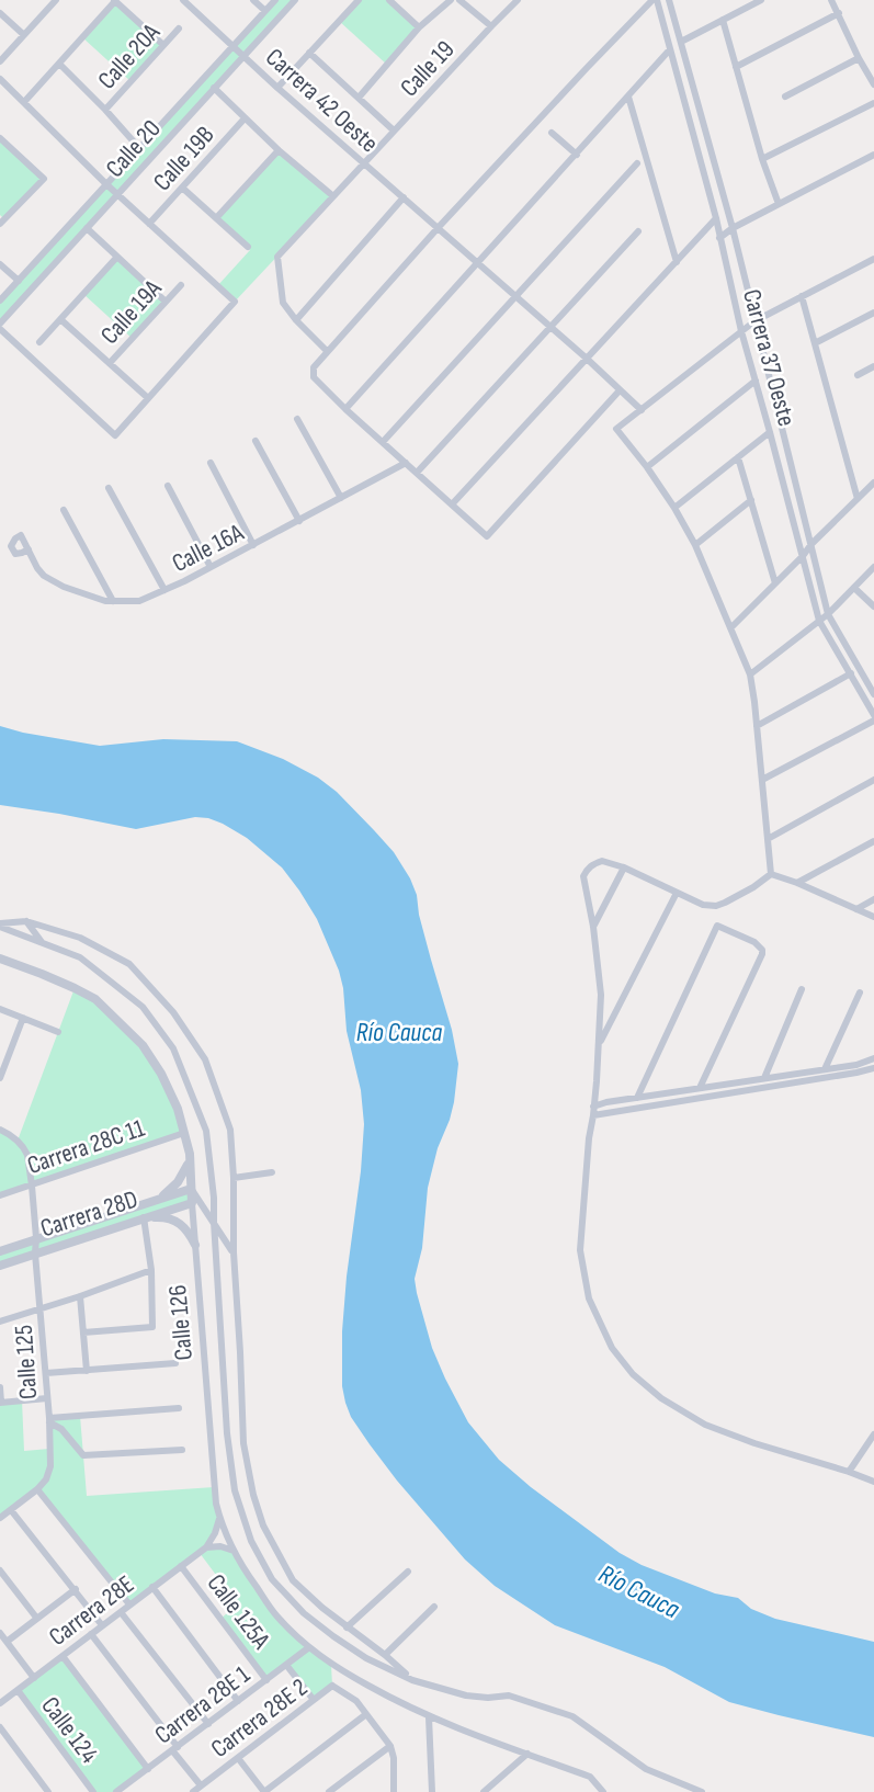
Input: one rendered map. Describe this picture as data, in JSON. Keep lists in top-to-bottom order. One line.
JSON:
{"streets":{"street":["Calle 20A","Calle 19","Carrera 42 Oeste","Calle 20","Calle 19B","Calle 19A","Carrera 37 Oeste","Calle 16A","Carrera 28C 11","Carrera 28D","Calle 126","Calle 125","Carrera 28E","Calle 125A","Carrera 28E 1","Carrera 28E 2","Calle 124"]},"crossings":[["Calle 19","Carrera 42 Oeste"],["Carrera 42 Oeste","Calle 20"],["Carrera 28C 11","Calle 126"],["Carrera 28C 11","Calle 125"],["Carrera 28D","Calle 126"],["Carrera 28D","Calle 125"],["Calle 126","Carrera 28E 1"],["Calle 126","Carrera 28E 2"],["Carrera 28E","Calle 125A"],["Carrera 28E","Calle 124"],["Calle 125A","Carrera 28E 1"]],"water":["Río Cauca"]}
